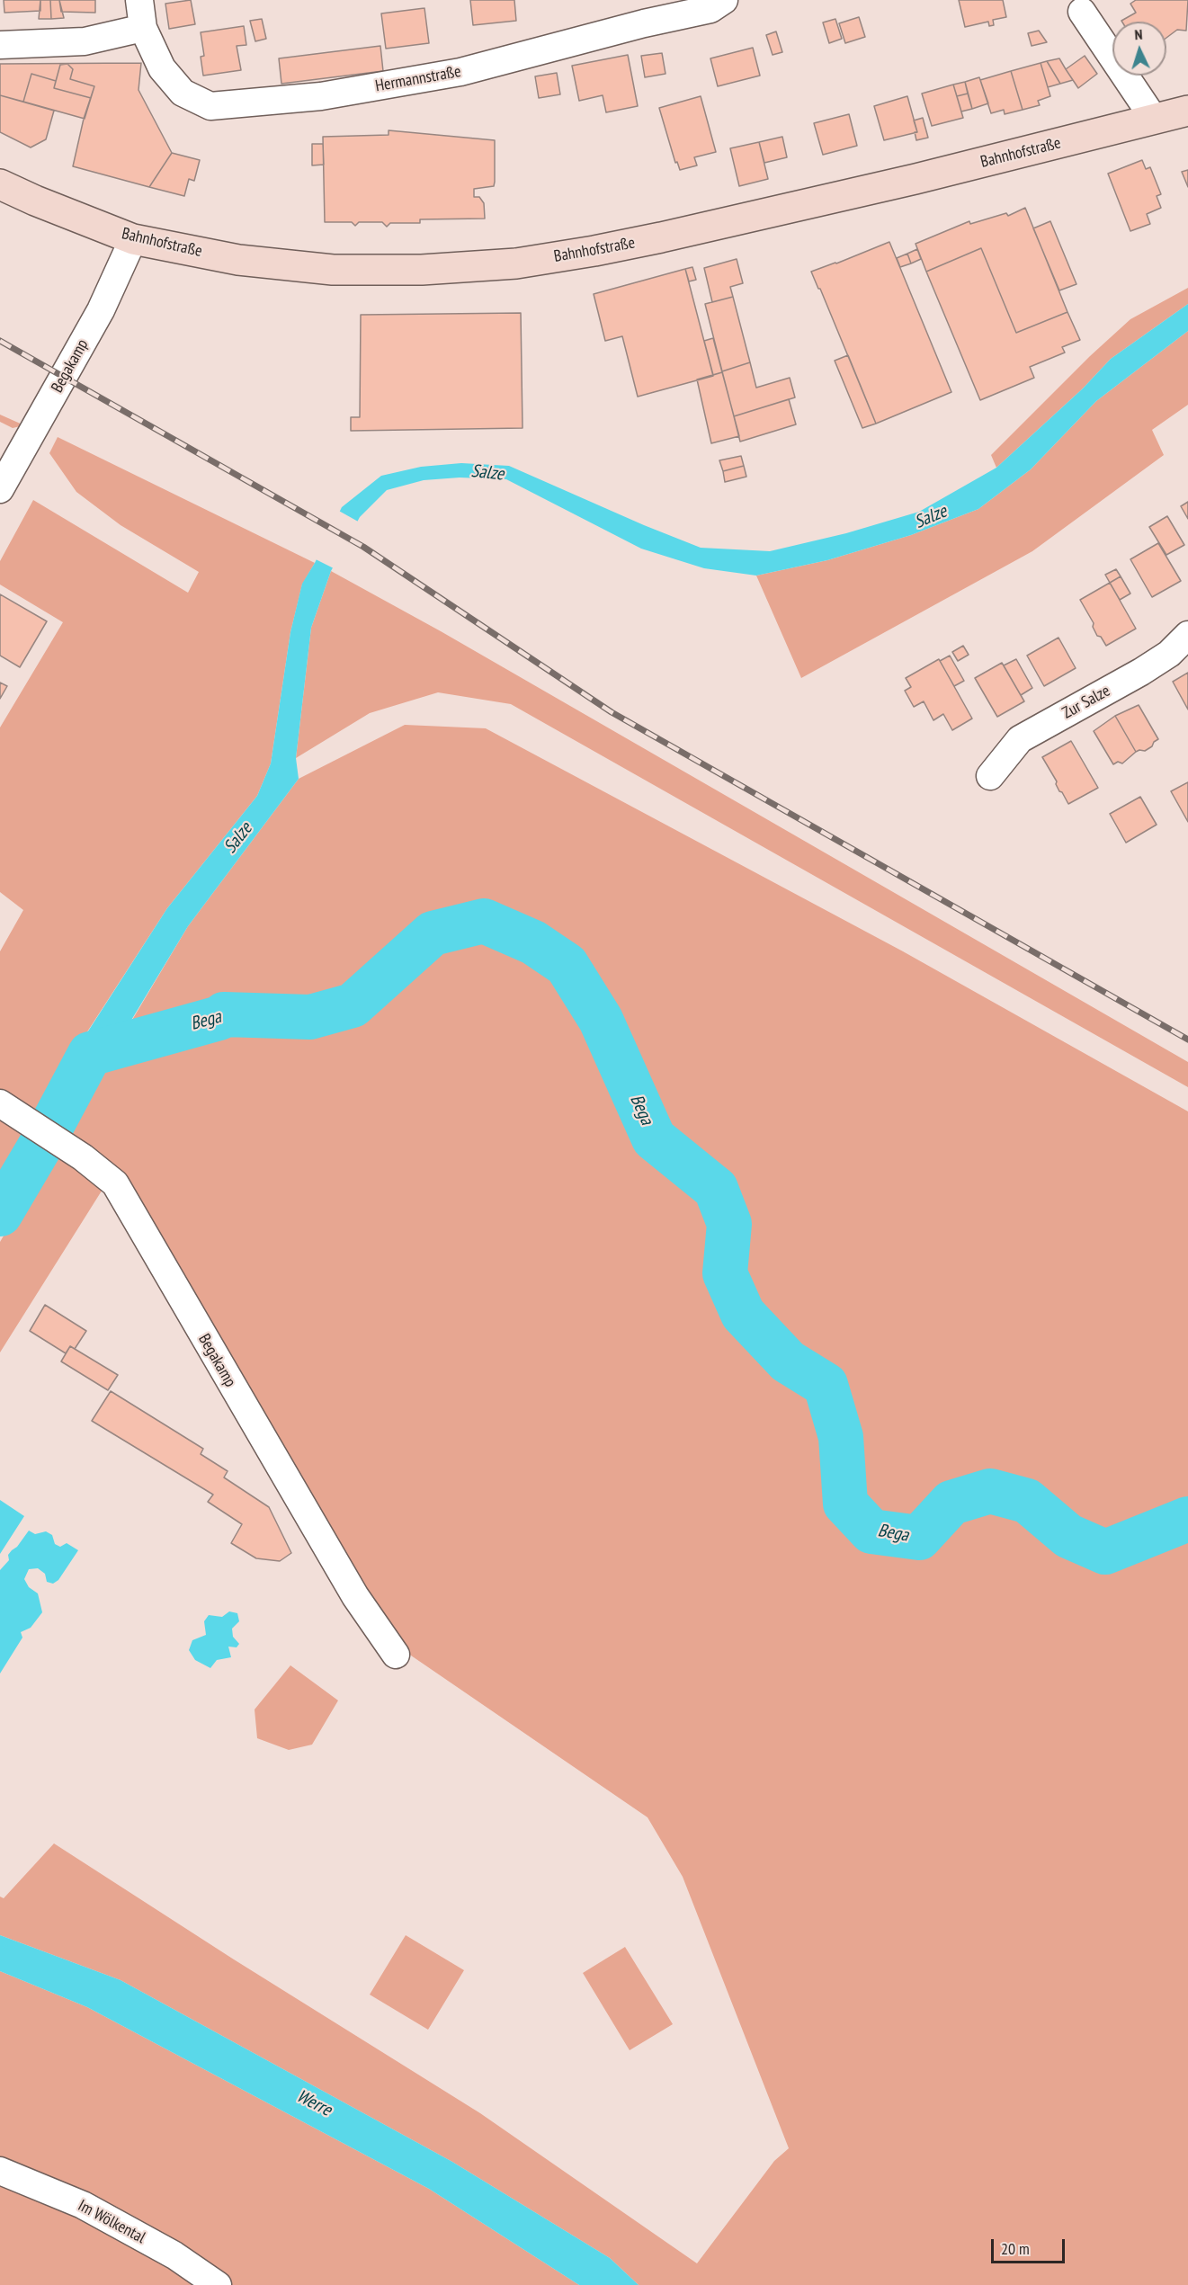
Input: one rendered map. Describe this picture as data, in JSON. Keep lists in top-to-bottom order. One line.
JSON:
{"streets":{"main road":["Bahnhofstraße"],"street":["Hermannstraße","Begakamp","Zur Salze","Im Wölkental"]},"crossings":[["Bahnhofstraße","Begakamp"]],"water":["Salze","Bega","Werre"],"scale_bar":"20 m","north":"top"}
